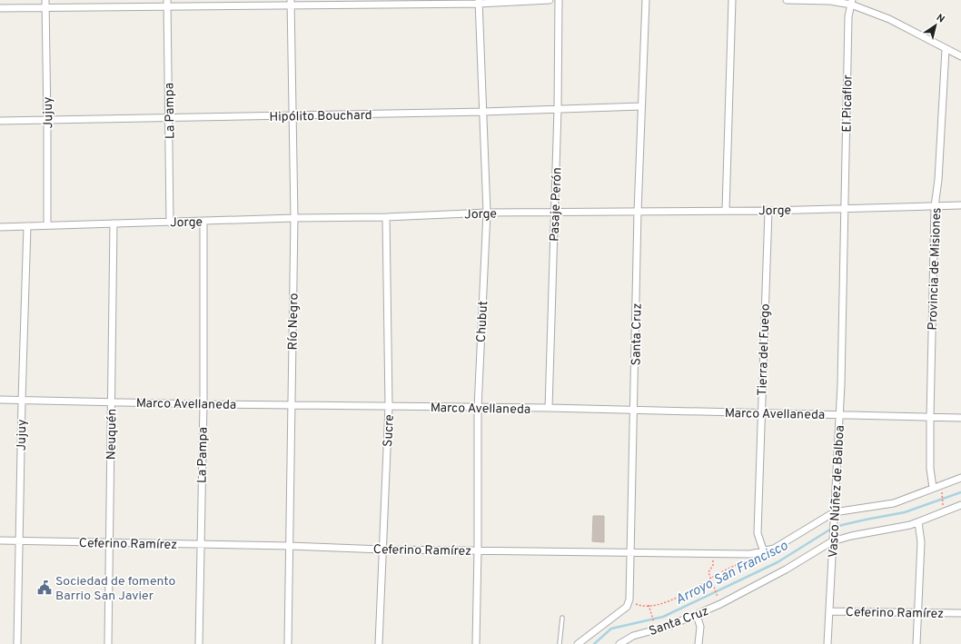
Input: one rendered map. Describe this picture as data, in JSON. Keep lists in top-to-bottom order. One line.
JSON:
{"streets":{"street":["El Picaflor","La Pampa","Jujuy","Hipólito Bouchard","Pasaje Perón","Jorge","Provincia de Misiones","Río Negro","Chubut","Santa Cruz","Tierra del Fuego","Marco Avellaneda","Sucre","Neuquén","Vasco Núñez de Balboa","Ceferino Ramírez"]},"crossings":[["El Picaflor","Jorge"],["El Picaflor","Vasco Núñez de Balboa"],["La Pampa","Hipólito Bouchard"],["La Pampa","Jorge"],["La Pampa","Marco Avellaneda"],["La Pampa","Ceferino Ramírez"],["Jujuy","Hipólito Bouchard"],["Jujuy","Jorge"],["Jujuy","Marco Avellaneda"],["Jujuy","Ceferino Ramírez"],["Hipólito Bouchard","Pasaje Perón"],["Hipólito Bouchard","Río Negro"],["Hipólito Bouchard","Chubut"],["Hipólito Bouchard","Santa Cruz"],["Pasaje Perón","Jorge"],["Pasaje Perón","Marco Avellaneda"],["Jorge","Provincia de Misiones"],["Jorge","Río Negro"],["Jorge","Chubut"],["Jorge","Santa Cruz"],["Jorge","Tierra del Fuego"],["Jorge","Sucre"],["Jorge","Neuquén"],["Jorge","Vasco Núñez de Balboa"],["Provincia de Misiones","Marco Avellaneda"],["Río Negro","Marco Avellaneda"],["Río Negro","Ceferino Ramírez"],["Chubut","Marco Avellaneda"],["Chubut","Ceferino Ramírez"],["Santa Cruz","Marco Avellaneda"],["Santa Cruz","Vasco Núñez de Balboa"],["Santa Cruz","Ceferino Ramírez"],["Tierra del Fuego","Marco Avellaneda"],["Tierra del Fuego","Ceferino Ramírez"],["Marco Avellaneda","Sucre"],["Marco Avellaneda","Neuquén"],["Marco Avellaneda","Vasco Núñez de Balboa"],["Sucre","Ceferino Ramírez"],["Neuquén","Ceferino Ramírez"],["Vasco Núñez de Balboa","Ceferino Ramírez"]],"water":["Arroyo San Francisco"],"places":{"public building":["Sociedad de fomento Barrio San Javier"]},"north":"top right"}
